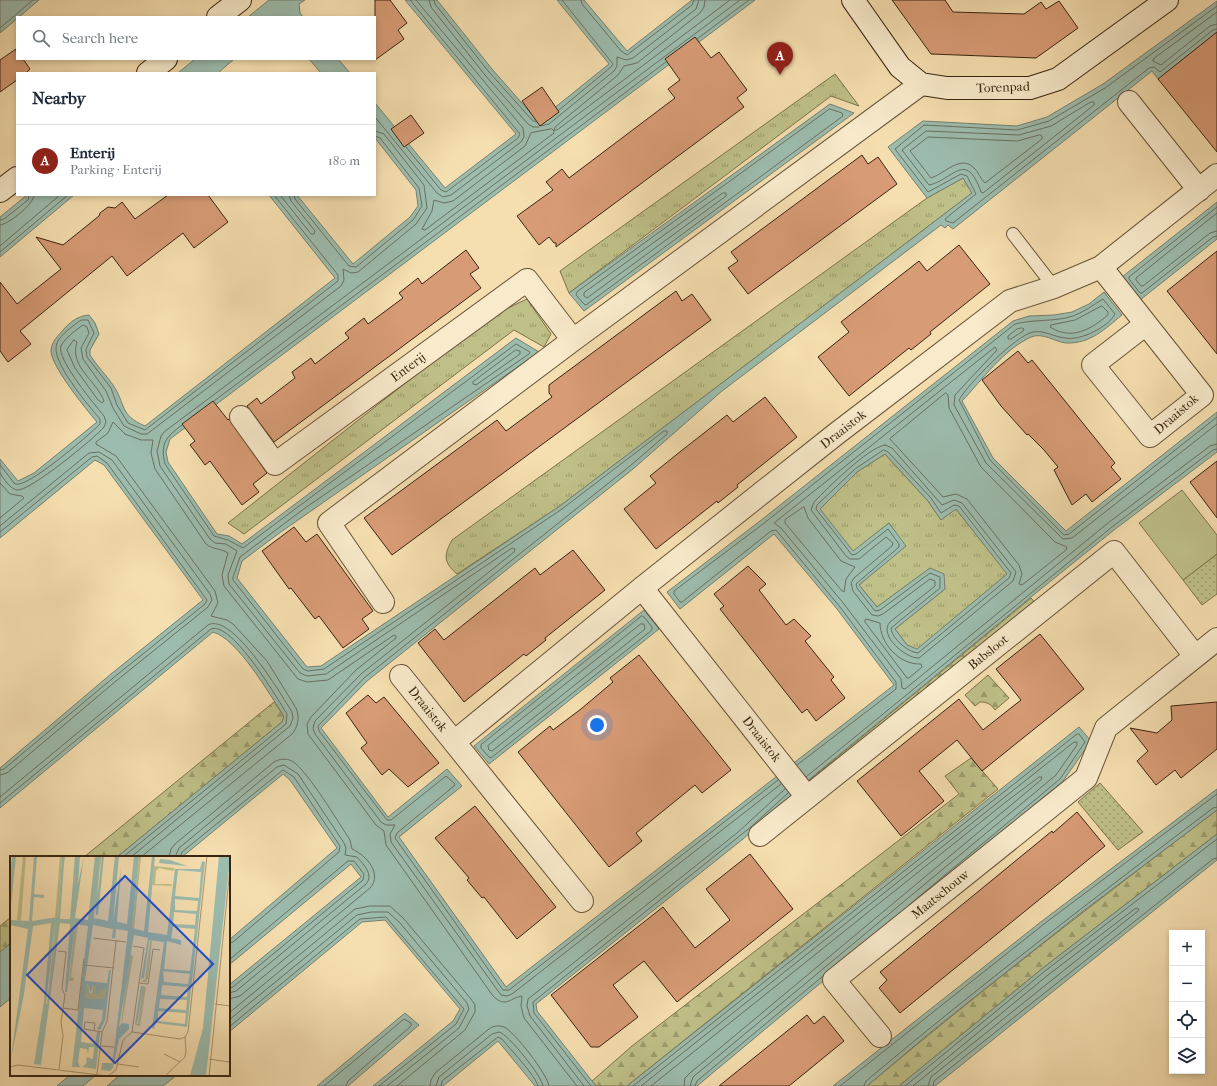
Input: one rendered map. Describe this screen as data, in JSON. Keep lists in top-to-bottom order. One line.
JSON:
{"streets":{"street":["Torenpad","Enterij","Draaistok","Babsloot","Maatschouw"]},"crossings":[["Draaistok","Babsloot"],["Babsloot","Maatschouw"]],"page":{"search":"Search here","pins":"A","heading":"Nearby","list":[{"mark":"A","name":"Enterij","note":"Parking · Enterij","value":"180 m"}],"map_buttons":["+","−"]}}
